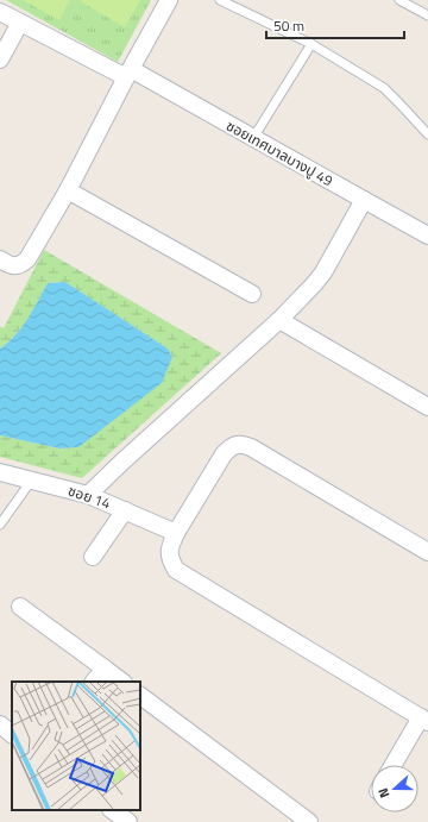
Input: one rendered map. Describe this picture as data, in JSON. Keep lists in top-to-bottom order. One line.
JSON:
{"streets":{"street":["ซอยเทศบาลบางปู 49","ซอย 14"]},"scale_bar":"50 m","north":"left"}
